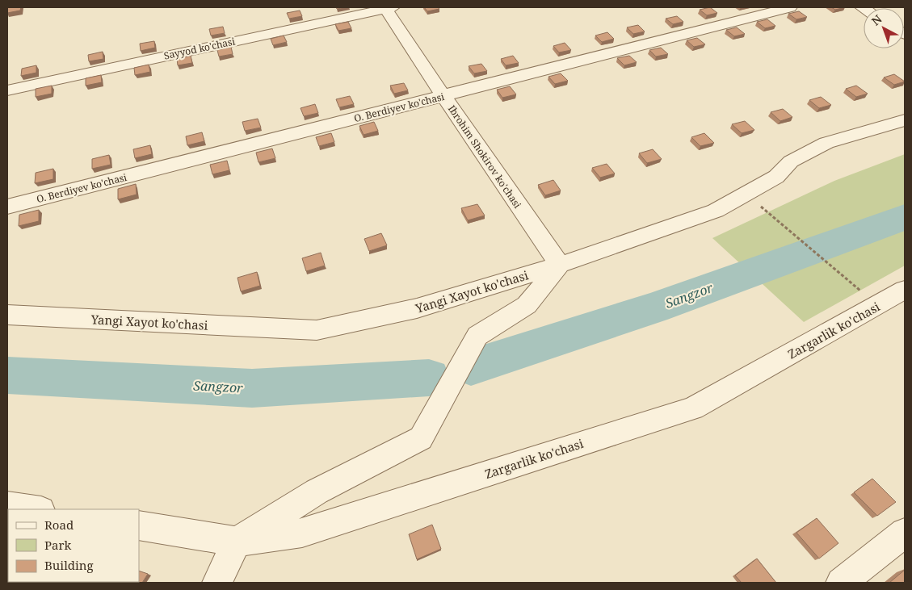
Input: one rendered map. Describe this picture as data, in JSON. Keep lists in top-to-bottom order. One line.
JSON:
{"streets":{"street":["Sayyod ko'chasi","O. Berdiyev ko'chasi","Ibrohim Shokirov ko'chasi","Yangi Xayot ko'chasi","Zargarlik ko'chasi"]},"crossings":[["Sayyod ko'chasi","Ibrohim Shokirov ko'chasi"],["O. Berdiyev ko'chasi","Ibrohim Shokirov ko'chasi"],["Ibrohim Shokirov ko'chasi","Yangi Xayot ko'chasi"]],"water":["Sangzor"],"legend":["Road","Park","Building"],"north":"top left"}
